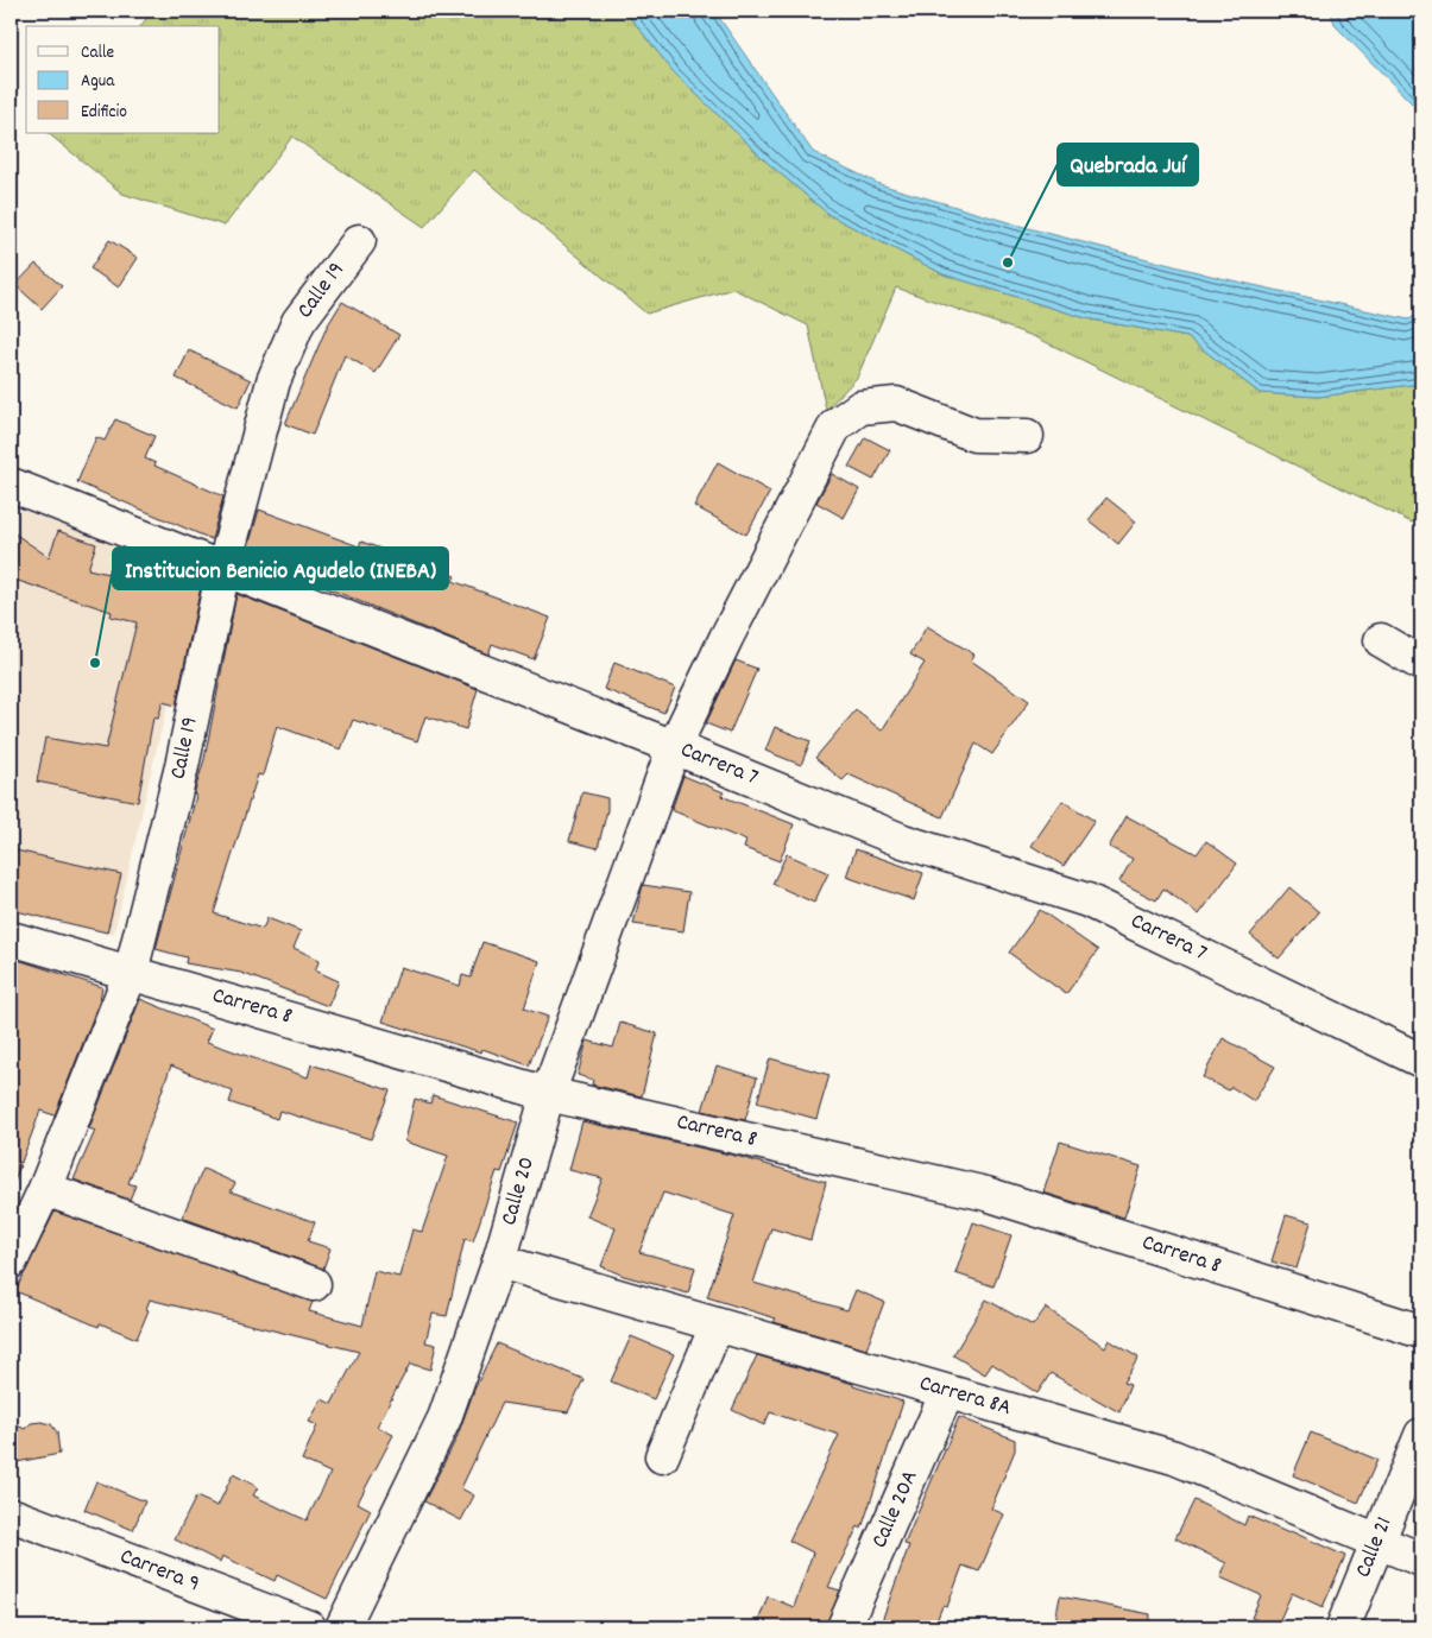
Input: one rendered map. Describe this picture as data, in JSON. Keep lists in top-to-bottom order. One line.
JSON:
{"streets":{"street":["Calle 19","Carrera 7","Carrera 8","Calle 20","Carrera 8A","Calle 20A","Calle 21","Carrera 9"]},"crossings":[["Calle 19","Carrera 7"],["Calle 19","Carrera 8"],["Carrera 7","Calle 20"],["Carrera 8","Calle 20"],["Calle 20","Carrera 8A"],["Carrera 8A","Calle 20A"],["Carrera 8A","Calle 21"]],"places":["Quebrada Juí","Institucion Benicio Agudelo (INEBA)"],"legend":["Calle","Agua","Edificio"]}
